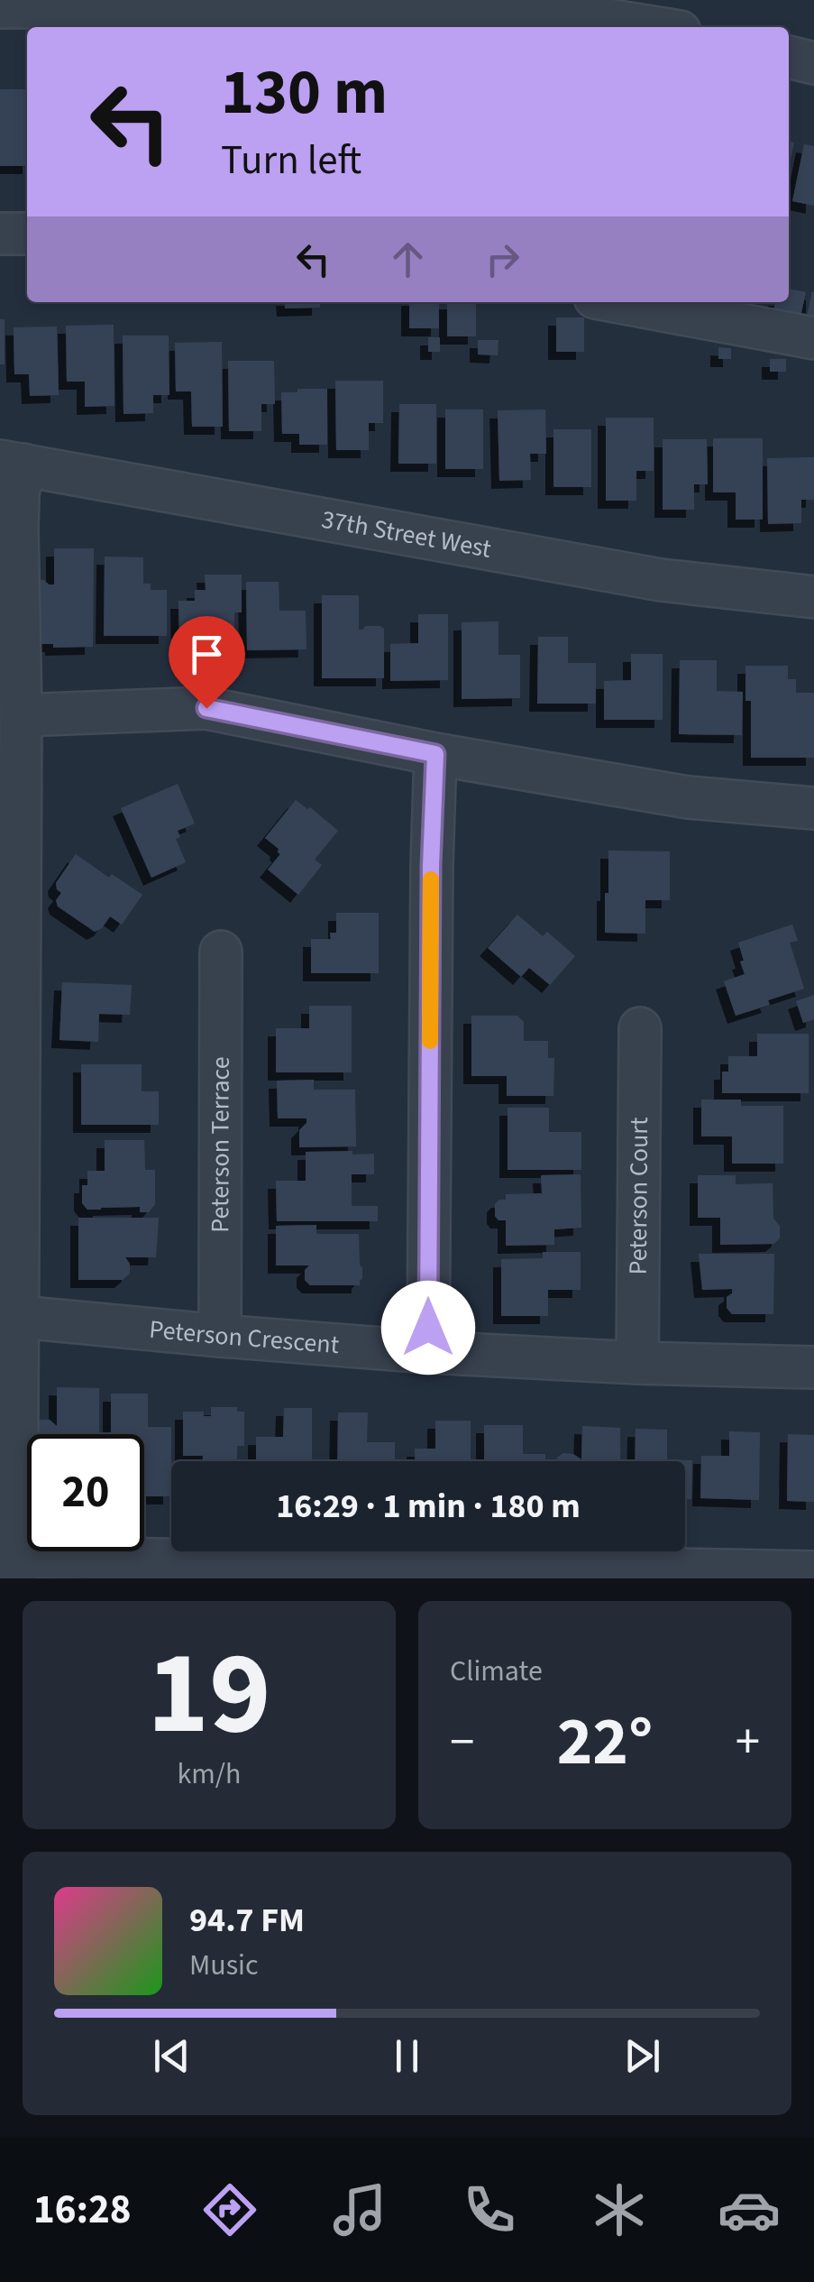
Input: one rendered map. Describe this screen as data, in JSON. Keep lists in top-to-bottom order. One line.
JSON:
{"streets":{"street":["37th Street West","Peterson Terrace","Peterson Court","Peterson Crescent"]},"crossings":[["Peterson Terrace","Peterson Crescent"],["Peterson Court","Peterson Crescent"]],"page":{"turn":["130 m","Turn left"],"limit":"20","trip":"16:29 · 1 min · 180 m","tile":[["19","km/h"],"Climate"],"heat":["−","22°","+"],"song":["94.7 FM","Music"],"tabs":"16:28"}}
